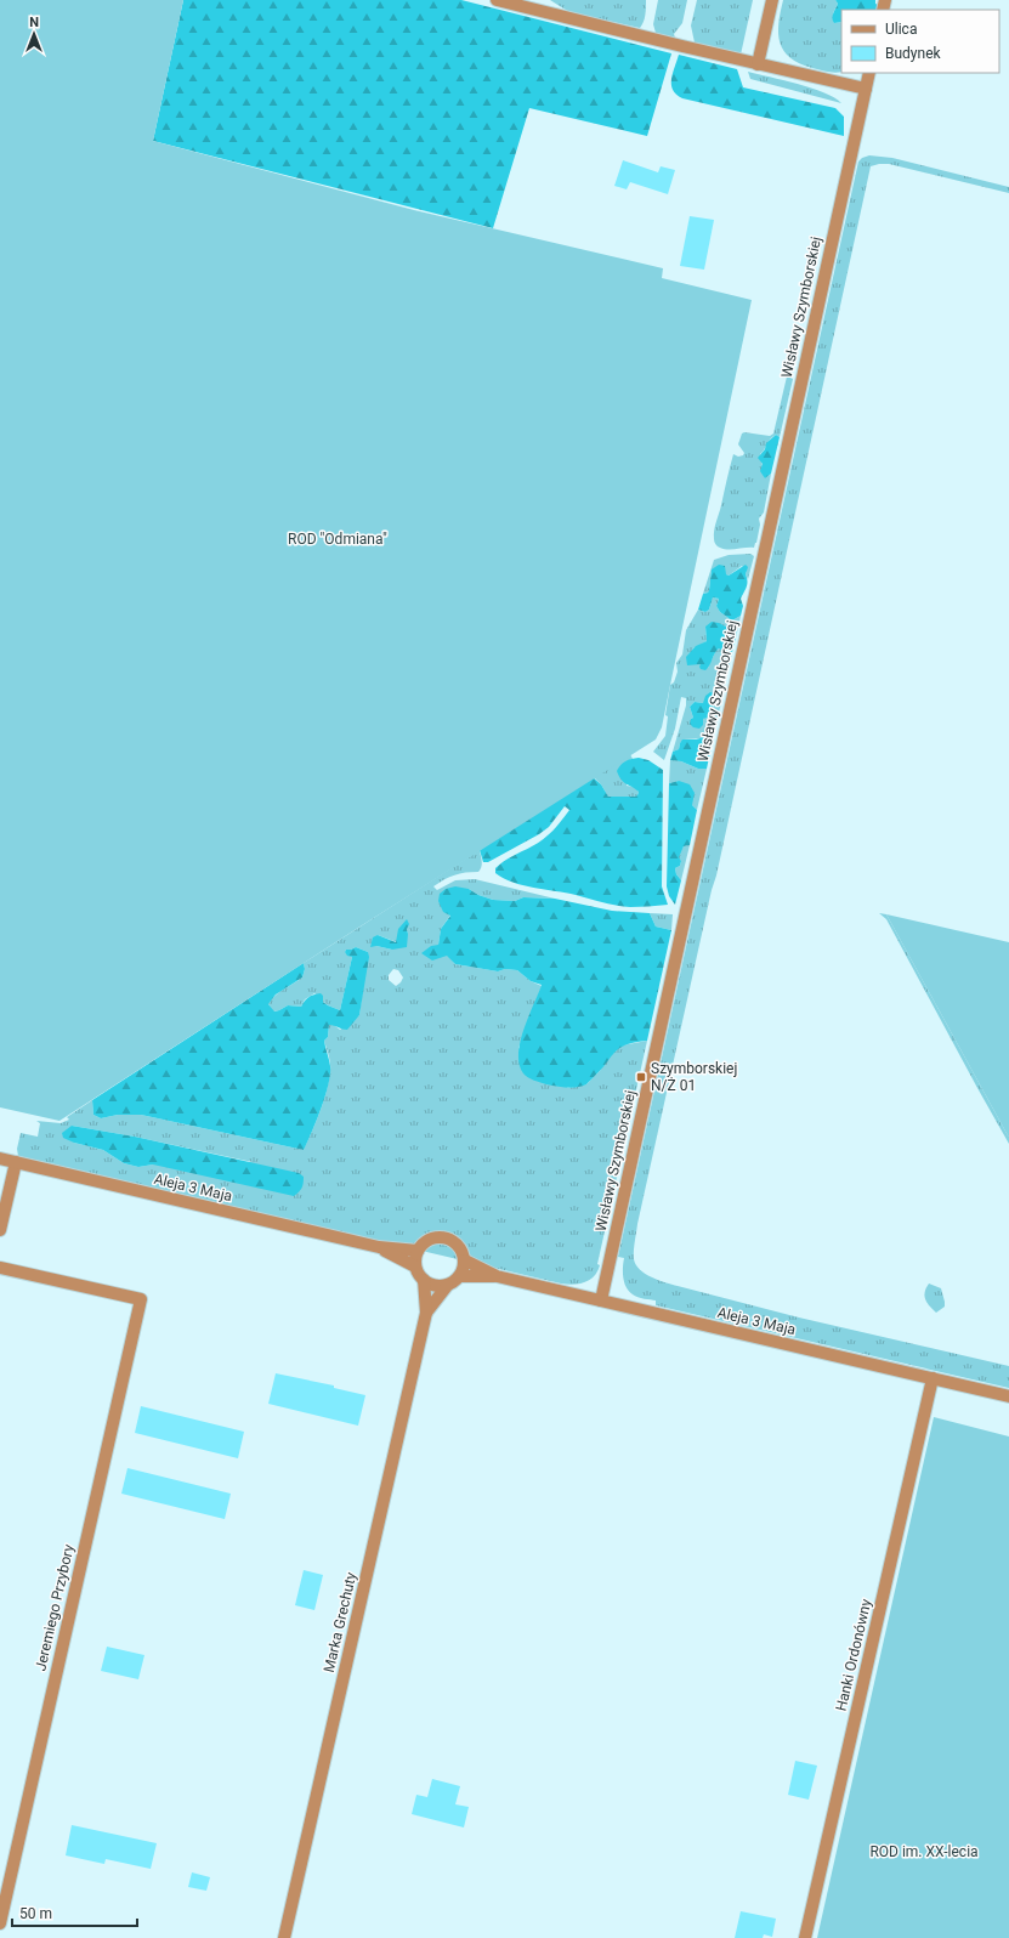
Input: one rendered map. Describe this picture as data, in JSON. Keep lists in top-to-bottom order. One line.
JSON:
{"streets":{"street":["Wisławy Szymborskiej","Aleja 3 Maja","Jeremiego Przybory","Marka Grechuty","Hanki Ordonówny"]},"crossings":[["Wisławy Szymborskiej","Aleja 3 Maja"],["Aleja 3 Maja","Marka Grechuty"],["Aleja 3 Maja","Hanki Ordonówny"]],"parks":["ROD \"Odmiana\"","ROD im. XX-lecia"],"places":{"transit":["Szymborskiej N/Ż 01"]},"legend":["Ulica","Budynek"],"scale_bar":"50 m","north":"top"}
